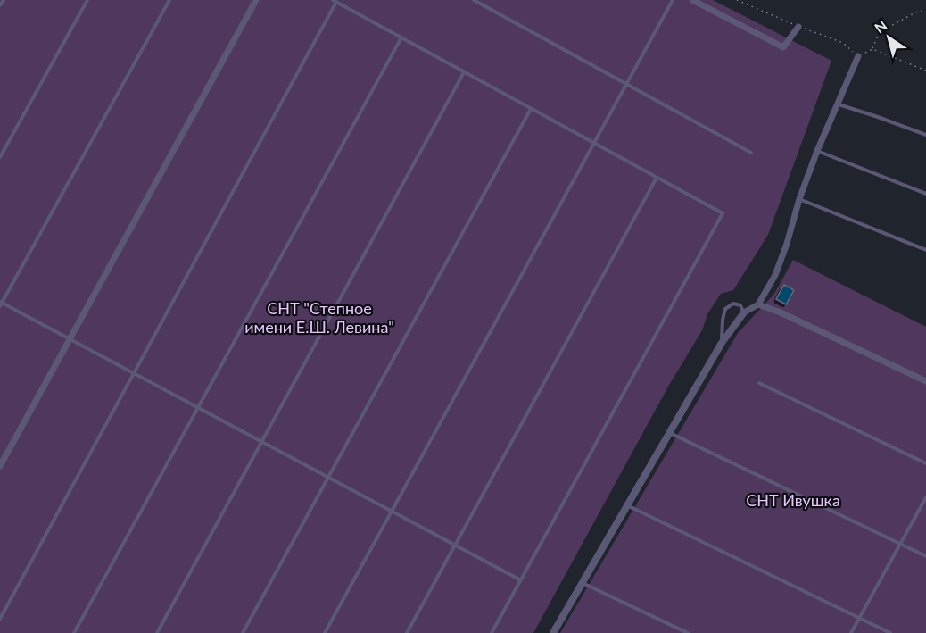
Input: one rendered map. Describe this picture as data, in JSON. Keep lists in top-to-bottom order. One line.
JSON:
{"parks":["СНТ \"Степное имени Е.Ш. Левина\"","СНТ Ивушка"],"north":"top left"}
